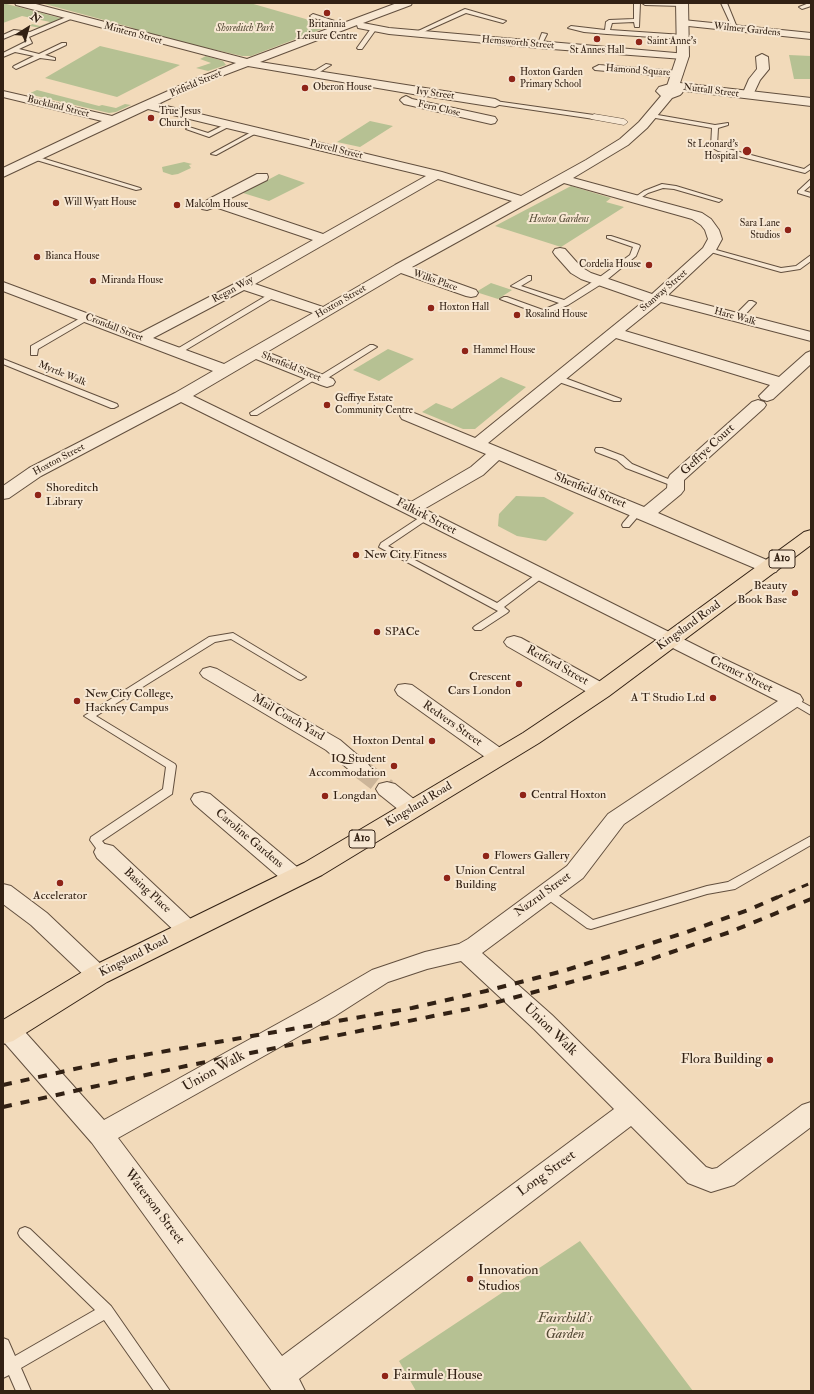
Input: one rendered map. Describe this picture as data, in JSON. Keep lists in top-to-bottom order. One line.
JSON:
{"streets":{"highway":["A10","Kingsland Road"],"street":["Wilmer Gardens","Mintern Street","Hemsworth Street","Hamond Square","Pitfield Street","Nuttall Street","Ivy Street","Buckland Street","Fern Close","Purcell Street","Wilks Place","Regan Way","Stanway Street","Hoxton Street","Hare Walk","Crondall Street","Shenfield Street","Geffrye Court","Falkirk Street","Retford Street","Cremer Street","Mail Coach Yard","Redvers Street","Caroline Gardens","Basing Place","Nazrul Street","Union Walk","Long Street","Waterson Street"],"lane":["Myrtle Walk"]},"crossings":[["Wilmer Gardens","Hoxton Street"],["Mintern Street","Pitfield Street"],["Mintern Street","Ivy Street"],["Hemsworth Street","Pitfield Street"],["Hemsworth Street","Hoxton Street"],["Hamond Square","Nuttall Street"],["Hamond Square","Hoxton Street"],["Pitfield Street","Ivy Street"],["Pitfield Street","Buckland Street"],["Pitfield Street","Purcell Street"],["Nuttall Street","Hoxton Street"],["Ivy Street","Fern Close"],["Purcell Street","Regan Way"],["Purcell Street","Hoxton Street"],["Wilks Place","Hoxton Street"],["Regan Way","Crondall Street"],["Stanway Street","Hare Walk"],["Stanway Street","Shenfield Street"],["Hoxton Street","Crondall Street"],["Hoxton Street","Shenfield Street"],["Hoxton Street","Falkirk Street"],["Shenfield Street","Geffrye Court"],["Shenfield Street","Kingsland Road"],["Falkirk Street","Kingsland Road"],["Falkirk Street","Cremer Street"],["Kingsland Road","Retford Street"],["Kingsland Road","Cremer Street"],["Kingsland Road","Redvers Street"],["Kingsland Road","Caroline Gardens"],["Kingsland Road","Basing Place"],["Kingsland Road","Waterson Street"],["Cremer Street","Nazrul Street"],["Nazrul Street","Union Walk"],["Union Walk","Long Street"],["Union Walk","Waterson Street"],["Long Street","Waterson Street"]],"parks":["Shoreditch Park","Hoxton Gardens","Fairchild’s Garden"],"places":["Britannia Leisure Centre","St Annes Hall","Saint Anne's","Hoxton Garden Primary School","Oberon House","True Jesus Church","St Leonard's Hospital","Will Wyatt House","Malcolm House","Sara Lane Studios","Bianca House","Cordelia House","Miranda House","Hoxton Hall","Rosalind House","Hammel House","Geffrye Estate Community Centre","Shoreditch Library","New City Fitness","Beauty Book Base","SPACe","Crescent Cars London","A T Studio Ltd","New City College, Hackney Campus","Hoxton Dental","IQ Student Accommodation","Central Hoxton","Longdan","Flowers Gallery","Union Central Building","Accelerator","Flora Building","Innovation Studios","Fairmule House"],"north":"top right"}
